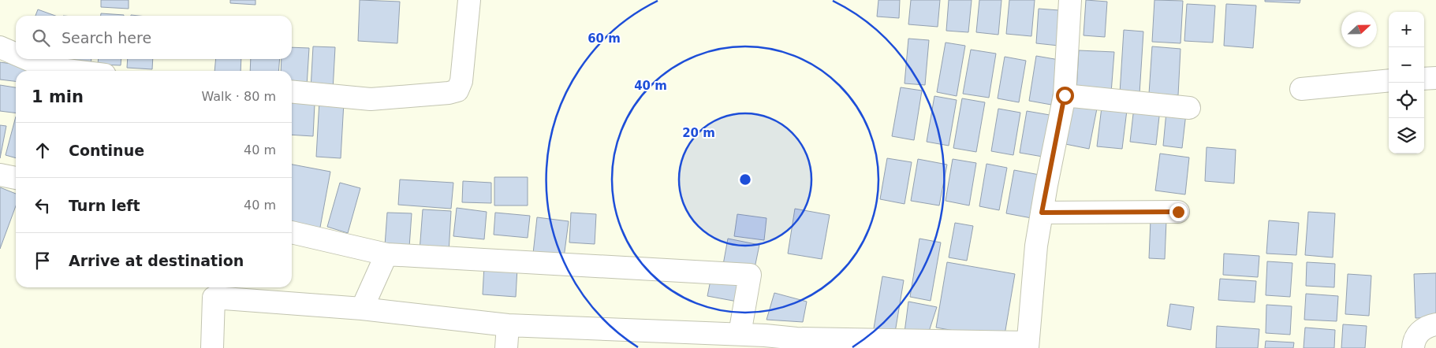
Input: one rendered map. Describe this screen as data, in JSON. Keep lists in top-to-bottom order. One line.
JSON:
{"north":"right","page":{"map_buttons":["+","−"],"search":"Search here","heading":["1 min","Walk · 80 m"],"list":[["Continue","40 m"],["Turn left","40 m"],"Arrive at destination"]},"rings":["60 m","40 m","20 m"]}
